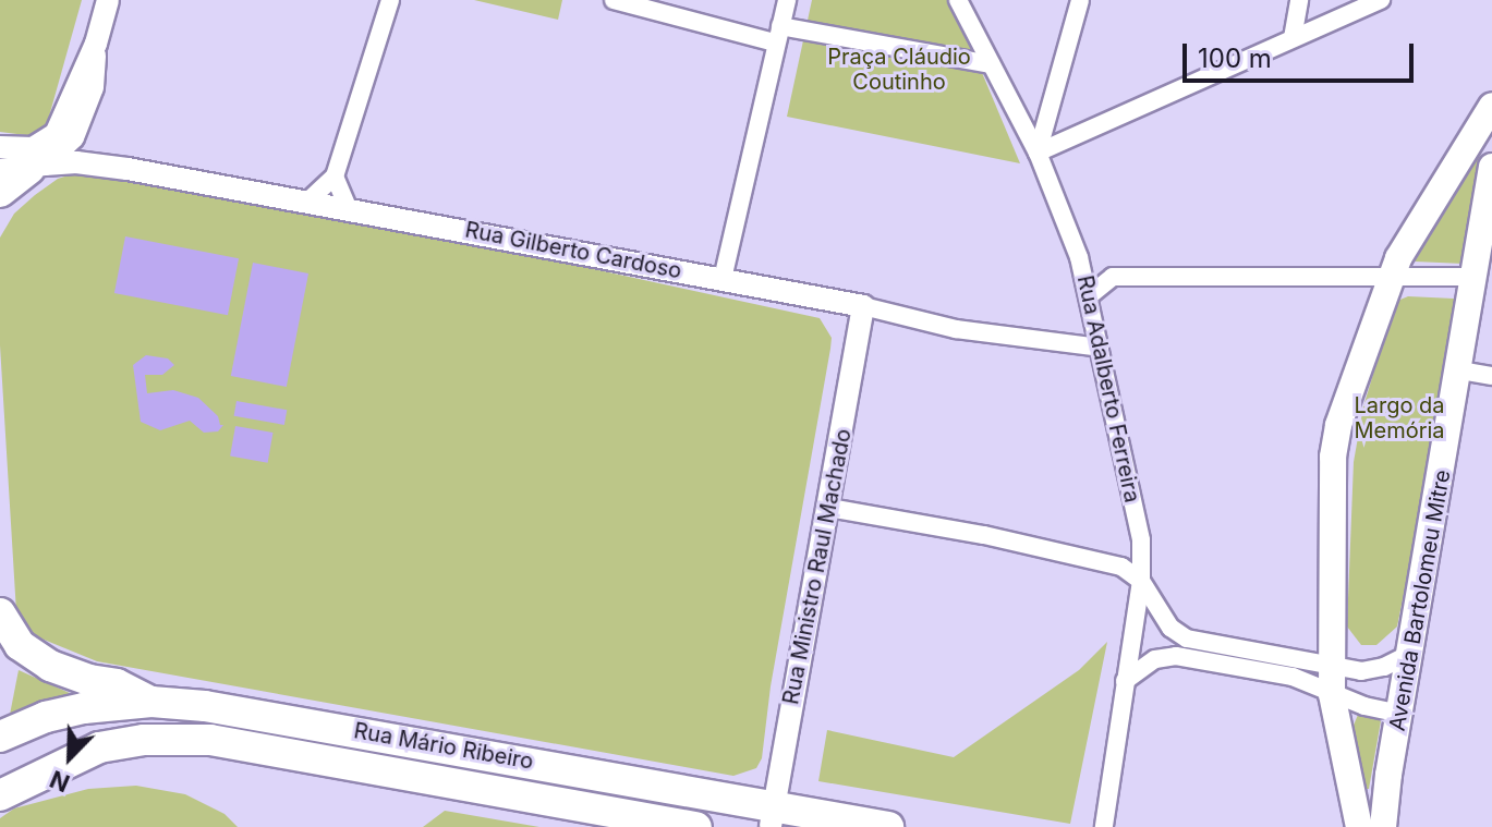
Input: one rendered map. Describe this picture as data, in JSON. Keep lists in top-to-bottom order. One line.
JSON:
{"streets":{"highway":["Rua Mário Ribeiro"],"main road":["Avenida Bartolomeu Mitre"],"street":["Rua Gilberto Cardoso","Rua Adalberto Ferreira","Rua Ministro Raul Machado"]},"crossings":[["Rua Gilberto Cardoso","Rua Adalberto Ferreira"],["Rua Gilberto Cardoso","Rua Ministro Raul Machado"],["Rua Ministro Raul Machado","Rua Mário Ribeiro"]],"parks":["Praça Cláudio Coutinho","Largo da Memória"],"scale_bar":"100 m","north":"bottom left"}
